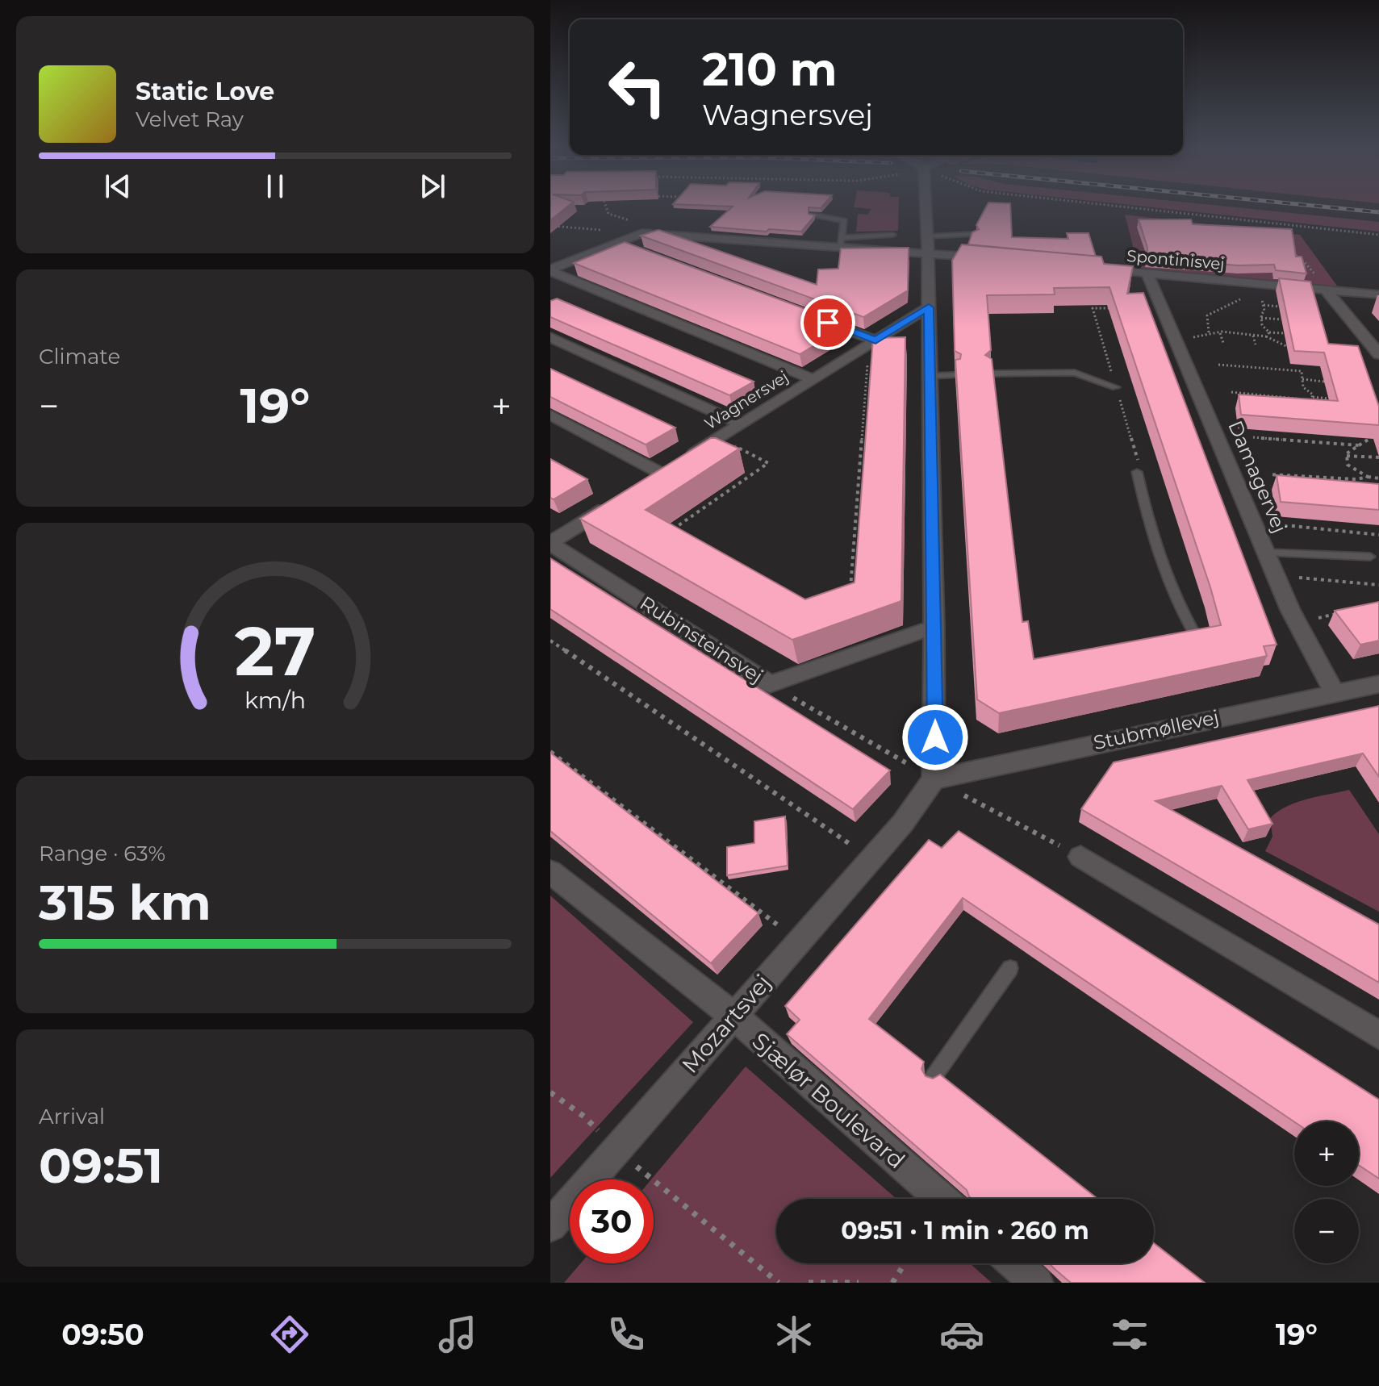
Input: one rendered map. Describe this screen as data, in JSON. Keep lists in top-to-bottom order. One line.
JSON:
{"streets":{"street":["Spontinisvej","Wagnersvej","Damagervej","Rubinsteinsvej","Stubmøllevej","Mozartsvej","Sjælør Boulevard"]},"crossings":[["Spontinisvej","Damagervej"],["Damagervej","Stubmøllevej"],["Stubmøllevej","Mozartsvej"],["Mozartsvej","Sjælør Boulevard"]],"page":{"turn":["210 m","Wagnersvej"],"song":["Static Love","Velvet Ray"],"tile":["Climate",["Range · 63%","315 km"],["Arrival","09:51"]],"heat":["−","19°","+"],"map_buttons":["+","−"],"limit":"30","trip":"09:51 · 1 min · 260 m","tabs":["09:50","19°"],"gauge":["27","km/h"]}}
